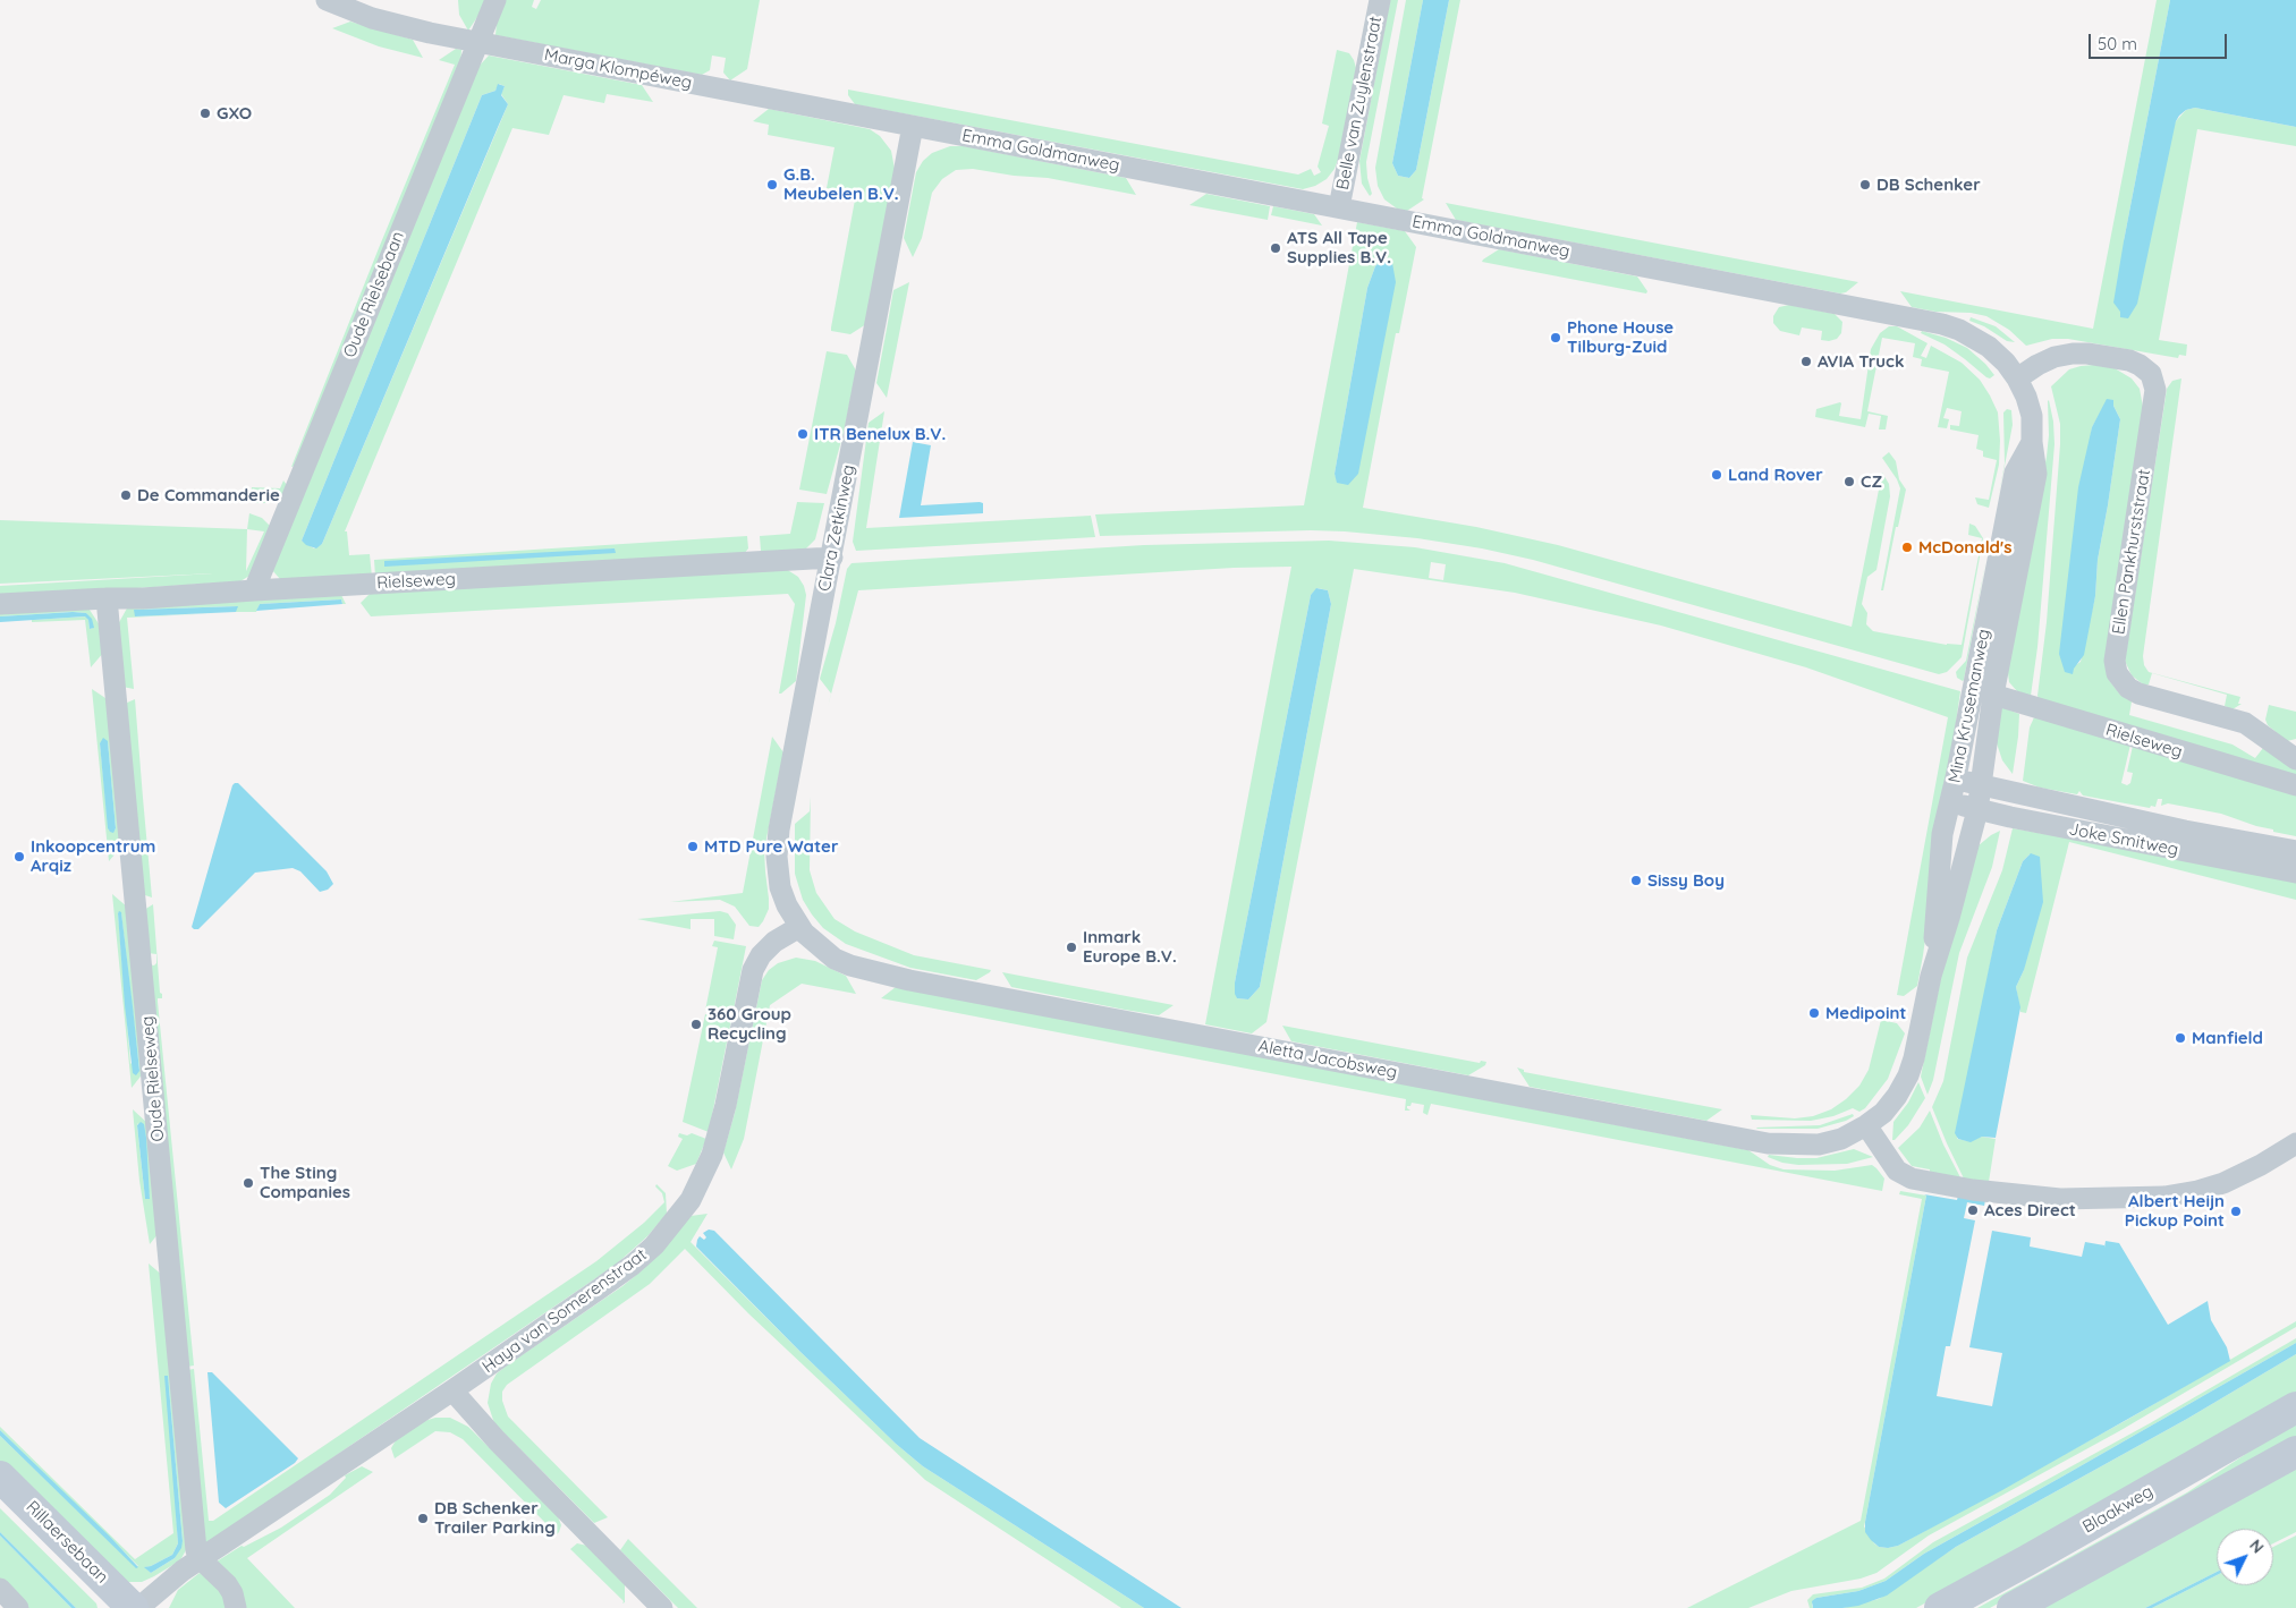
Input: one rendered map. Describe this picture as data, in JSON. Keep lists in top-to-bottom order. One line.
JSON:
{"streets":{"main road":["Blaakweg","Rillaersebaan"],"street":["Marga Klompéweg","Belle van Zuylenstraat","Emma Goldmanweg","Oude Rielsebaan","Clara Zetkinweg","Ellen Pankhurststraat","Rielseweg","Mina Krusemanweg","Joke Smitweg","Aletta Jacobsweg","Oude Rielseweg","Haya van Somerenstraat"]},"crossings":[["Marga Klompéweg","Emma Goldmanweg"],["Marga Klompéweg","Oude Rielsebaan"],["Marga Klompéweg","Clara Zetkinweg"],["Belle van Zuylenstraat","Emma Goldmanweg"],["Emma Goldmanweg","Clara Zetkinweg"],["Emma Goldmanweg","Ellen Pankhurststraat"],["Emma Goldmanweg","Mina Krusemanweg"],["Oude Rielsebaan","Rielseweg"],["Clara Zetkinweg","Rielseweg"],["Clara Zetkinweg","Aletta Jacobsweg"],["Clara Zetkinweg","Haya van Somerenstraat"],["Ellen Pankhurststraat","Mina Krusemanweg"],["Rielseweg","Mina Krusemanweg"],["Rielseweg","Oude Rielseweg"],["Mina Krusemanweg","Joke Smitweg"],["Mina Krusemanweg","Aletta Jacobsweg"],["Aletta Jacobsweg","Haya van Somerenstraat"],["Oude Rielseweg","Haya van Somerenstraat"]],"places":["GXO","G.B. Meubelen B.V.","DB Schenker","ATS All Tape Supplies B.V.","Phone House Tilburg-Zuid","AVIA Truck","ITR Benelux B.V.","Land Rover","CZ","De Commanderie","McDonald's","MTD Pure Water","Inkoopcentrum Arqiz","Sissy Boy","Inmark Europe B.V.","Medipoint","360 Group Recycling","Manfield","The Sting Companies","Aces Direct","Albert Heijn Pickup Point","DB Schenker Trailer Parking"],"scale_bar":"50 m","north":"top right"}
